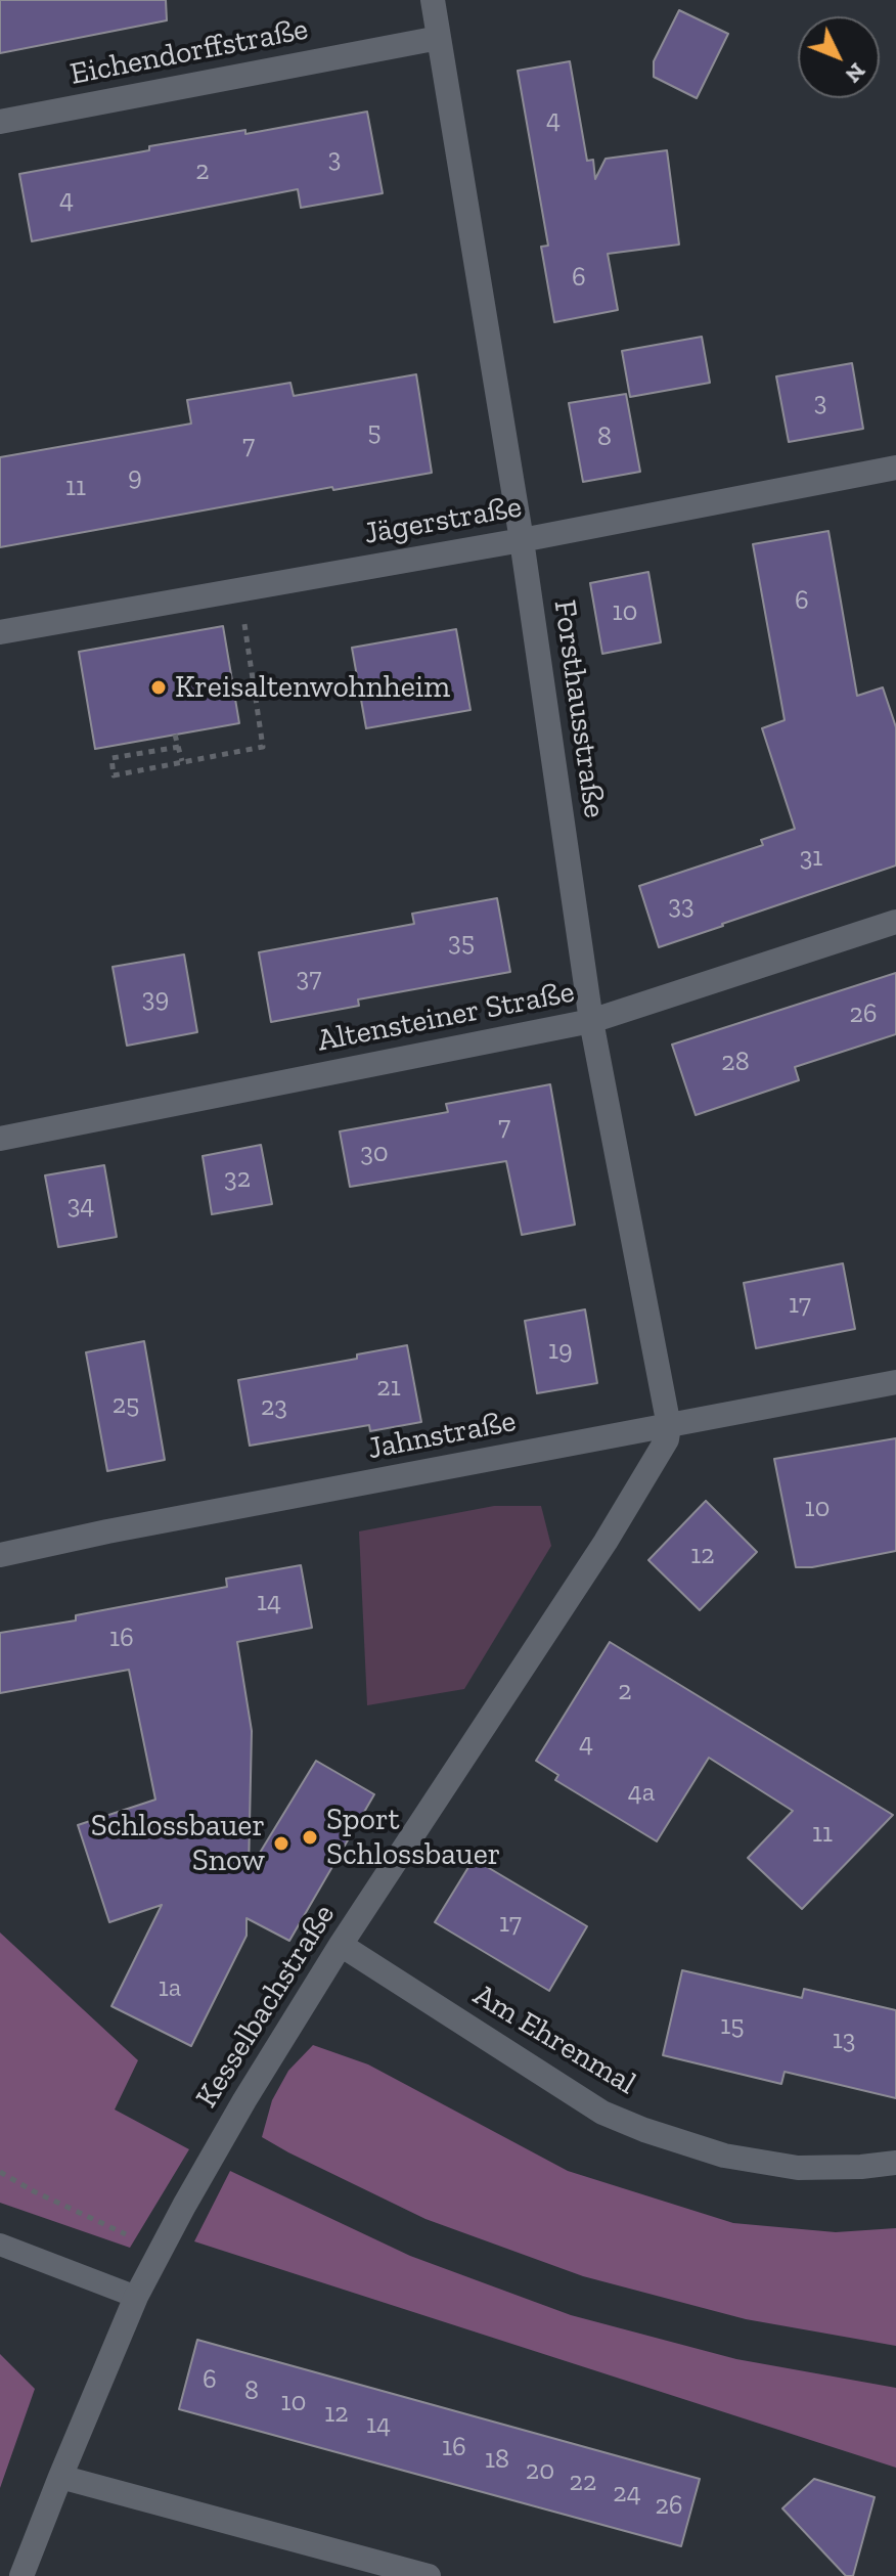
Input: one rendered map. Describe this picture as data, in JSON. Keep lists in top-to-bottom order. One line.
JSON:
{"streets":{"street":["Eichendorffstraße","Jägerstraße","Forsthausstraße","Altensteiner Straße","Jahnstraße","Kesselbachstraße","Am Ehrenmal"]},"crossings":[["Eichendorffstraße","Forsthausstraße"],["Jägerstraße","Forsthausstraße"],["Forsthausstraße","Altensteiner Straße"],["Forsthausstraße","Jahnstraße"],["Forsthausstraße","Kesselbachstraße"],["Jahnstraße","Kesselbachstraße"],["Kesselbachstraße","Am Ehrenmal"]],"places":["Kreisaltenwohnheim","Sport Schlossbauer","Schlossbauer Snow"],"house_numbers":["4","3","2","4","6","3","5","8","7","9","11","6","10","31","33","35","37","39","26","28","7","30","32","34","17","19","21","25","23","10","12","14","16","2","4","4a","11","17","1a","15","13","6","8","10","12","14","16","18","20","22","24","26"],"north":"bottom right"}
